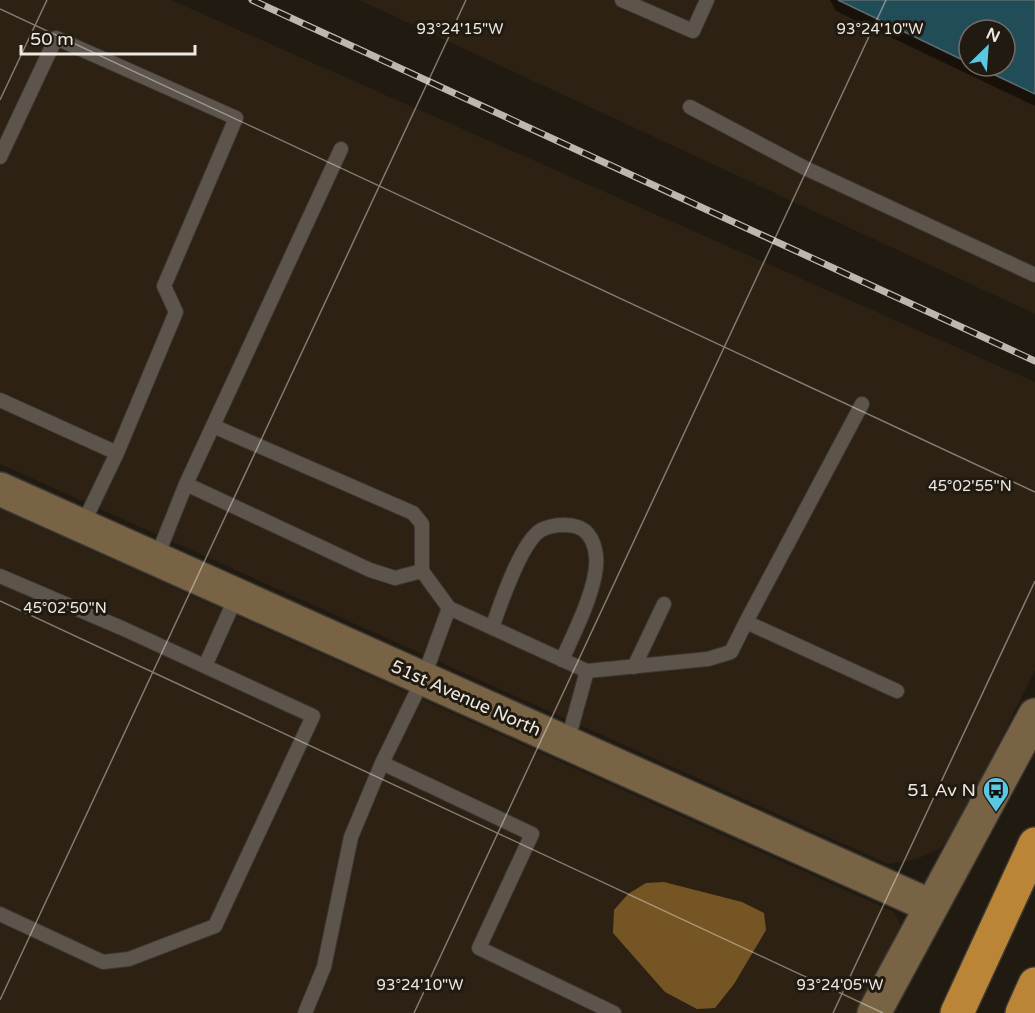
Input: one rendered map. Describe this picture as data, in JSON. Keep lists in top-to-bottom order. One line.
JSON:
{"streets":{"street":["51st Avenue North"]},"places":{"bus stop":["51 Av N"]},"scale_bar":"50 m","north":"top right","coordinates":["93°24'15\"W","93°24'10\"W","45°02'55\"N","45°02'50\"N","93°24'05\"W"]}
